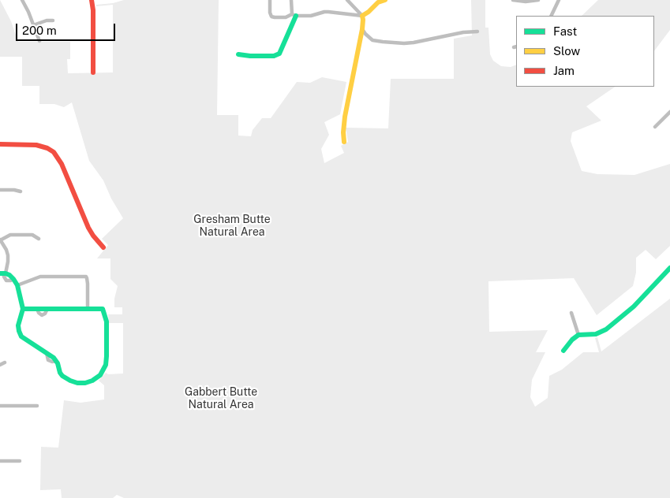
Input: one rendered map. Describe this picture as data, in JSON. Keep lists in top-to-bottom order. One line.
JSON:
{"parks":["Gresham Butte Natural Area","Gabbert Butte Natural Area"],"legend":["Fast","Slow","Jam"],"scale_bar":"200 m"}
